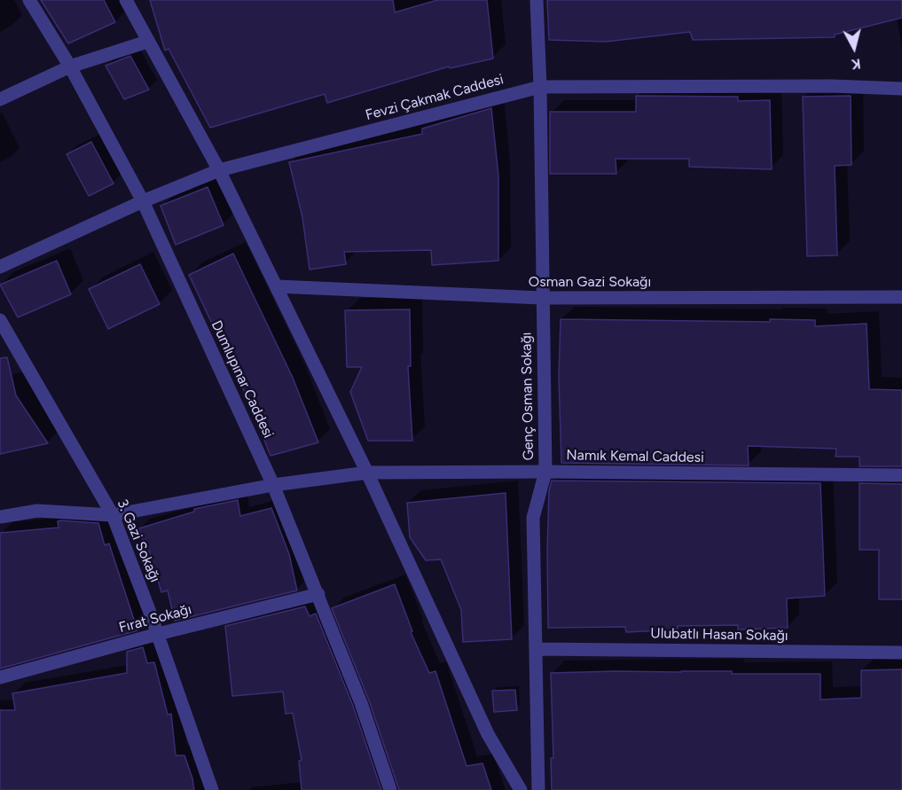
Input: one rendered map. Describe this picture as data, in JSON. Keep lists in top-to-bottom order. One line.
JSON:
{"streets":{"street":["Fevzi Çakmak Caddesi","Osman Gazi Sokağı","Dumlupınar Caddesi","Genç Osman Sokağı","Namık Kemal Caddesi","3. Gazi Sokağı","Fırat Sokağı","Ulubatlı Hasan Sokağı"]},"crossings":[["Fevzi Çakmak Caddesi","Dumlupınar Caddesi"],["Fevzi Çakmak Caddesi","Genç Osman Sokağı"],["Osman Gazi Sokağı","Genç Osman Sokağı"],["Dumlupınar Caddesi","Namık Kemal Caddesi"],["Dumlupınar Caddesi","Fırat Sokağı"],["Genç Osman Sokağı","Namık Kemal Caddesi"],["Genç Osman Sokağı","Ulubatlı Hasan Sokağı"],["Namık Kemal Caddesi","3. Gazi Sokağı"],["3. Gazi Sokağı","Fırat Sokağı"]],"north":"bottom"}
